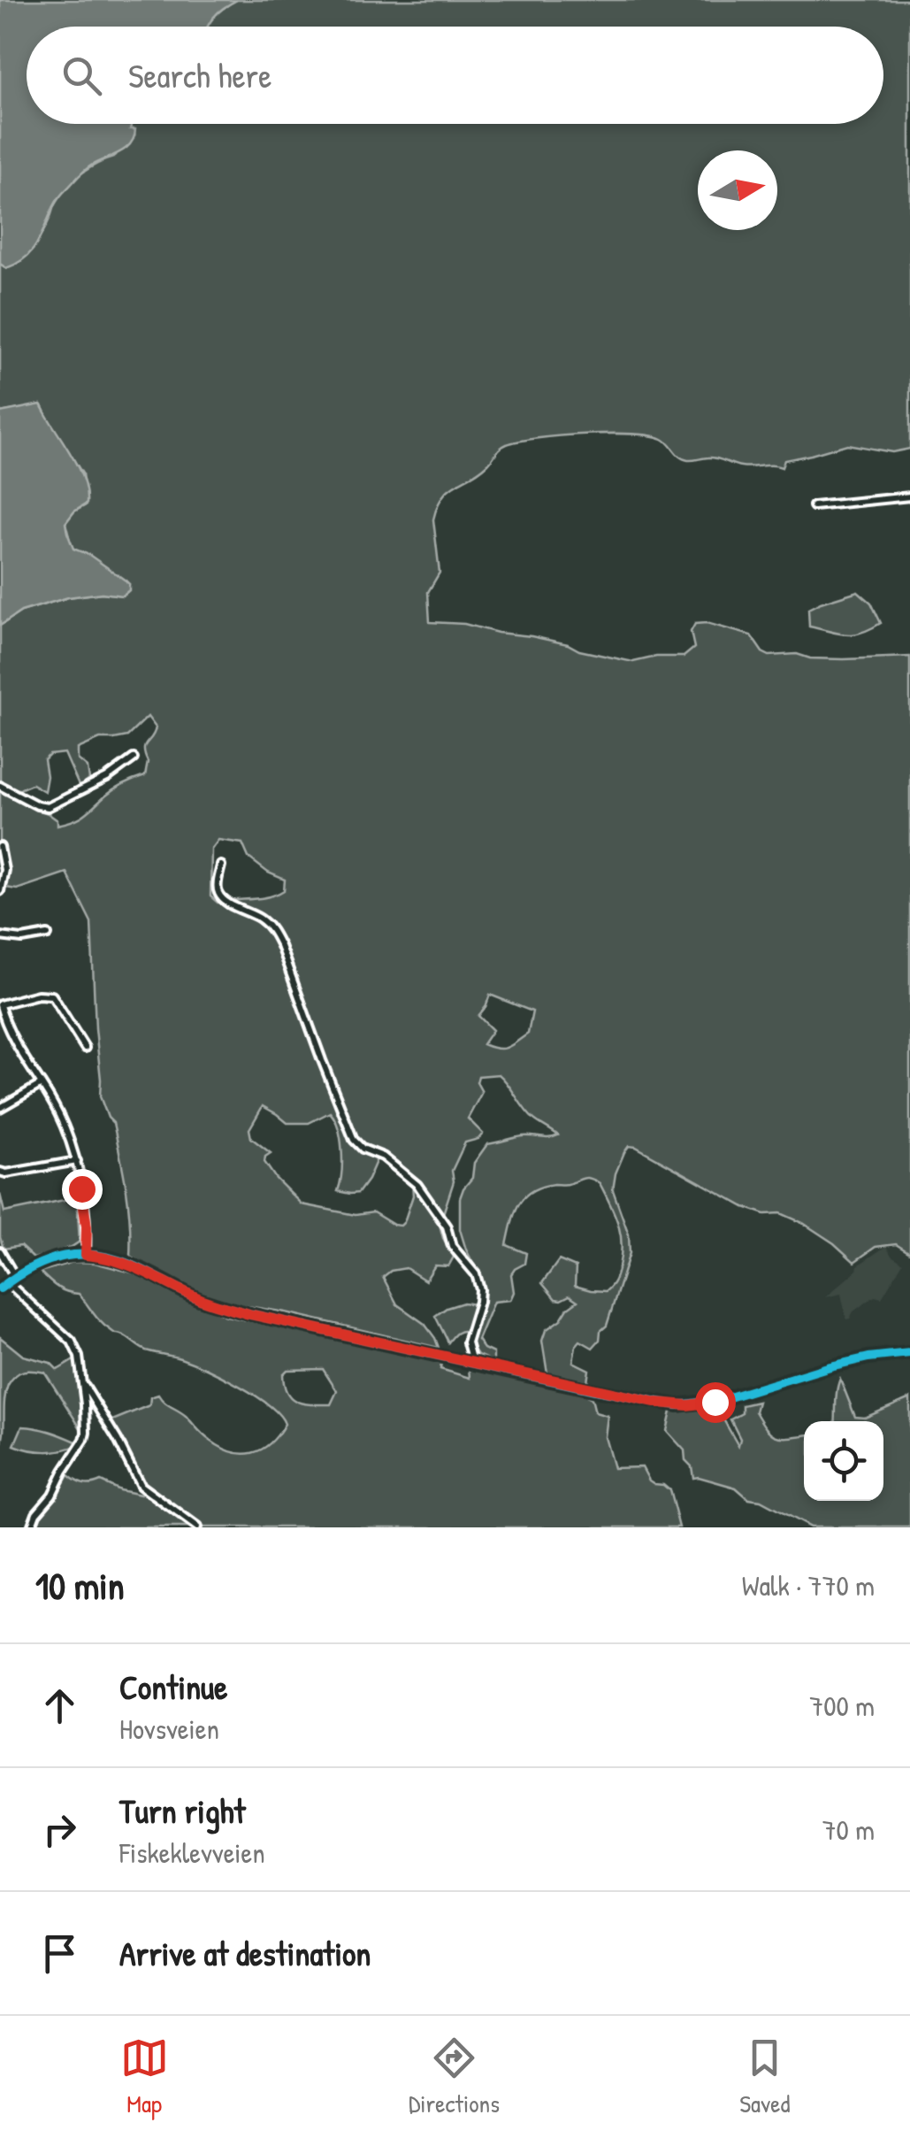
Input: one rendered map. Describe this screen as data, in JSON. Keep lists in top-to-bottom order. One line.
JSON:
{"north":"right","page":{"search":"Search here","heading":["10 min","Walk · 770 m"],"list":[["Continue","Hovsveien","700 m"],["Turn right","Fiskeklevveien","70 m"],"Arrive at destination"],"nav":["Map","Directions","Saved"]}}
